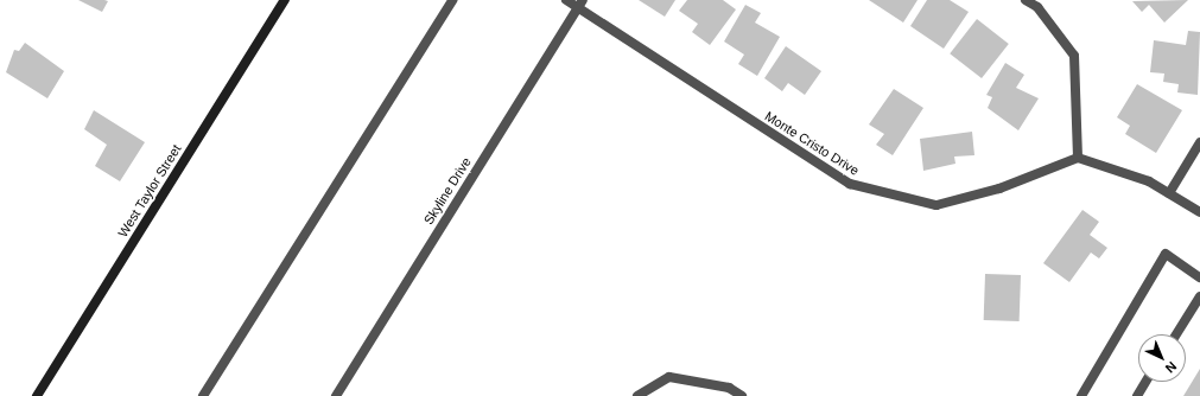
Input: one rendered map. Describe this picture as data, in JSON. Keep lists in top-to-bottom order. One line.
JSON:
{"streets":{"main road":["West Taylor Street"],"street":["Monte Cristo Drive","Skyline Drive"]},"crossings":[["Monte Cristo Drive","Skyline Drive"]],"north":"bottom right"}
